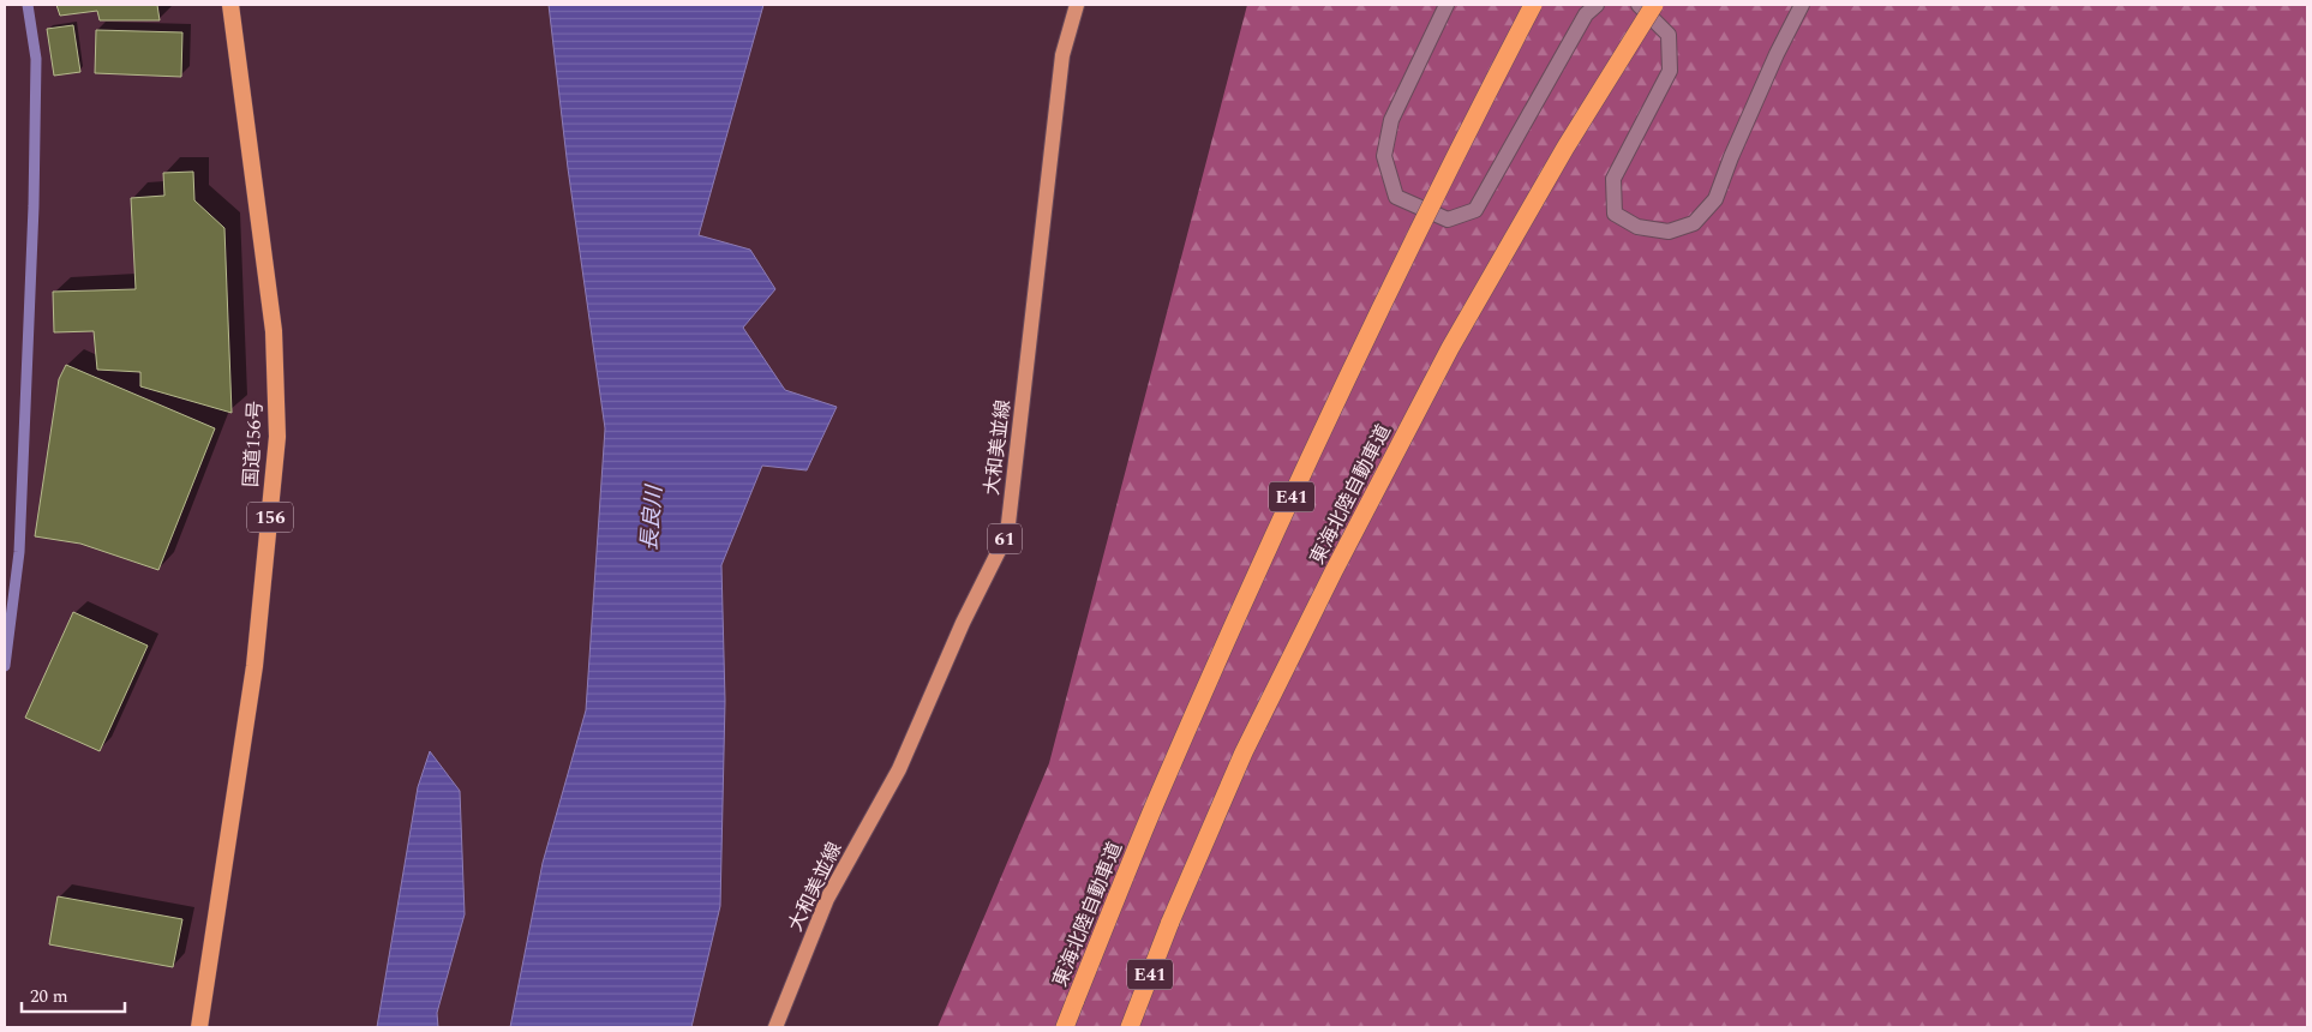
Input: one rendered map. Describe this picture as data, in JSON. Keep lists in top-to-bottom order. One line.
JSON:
{"streets":{"highway":["国道156号","東海北陸自動車道","E41","156"],"main road":["大和美並線","61"]},"water":["長良川"],"scale_bar":"20 m"}
